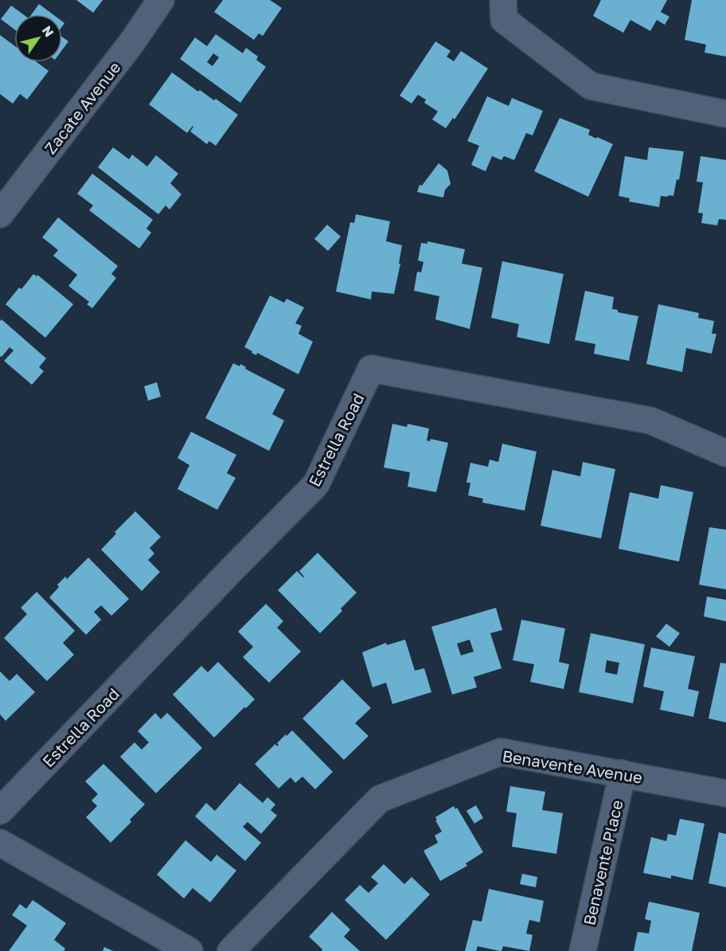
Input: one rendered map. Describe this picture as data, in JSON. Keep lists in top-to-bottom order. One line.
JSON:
{"streets":{"street":["Zacate Avenue","Estrella Road","Benavente Avenue","Benavente Place"]},"crossings":[["Benavente Avenue","Benavente Place"]],"north":"top right"}
